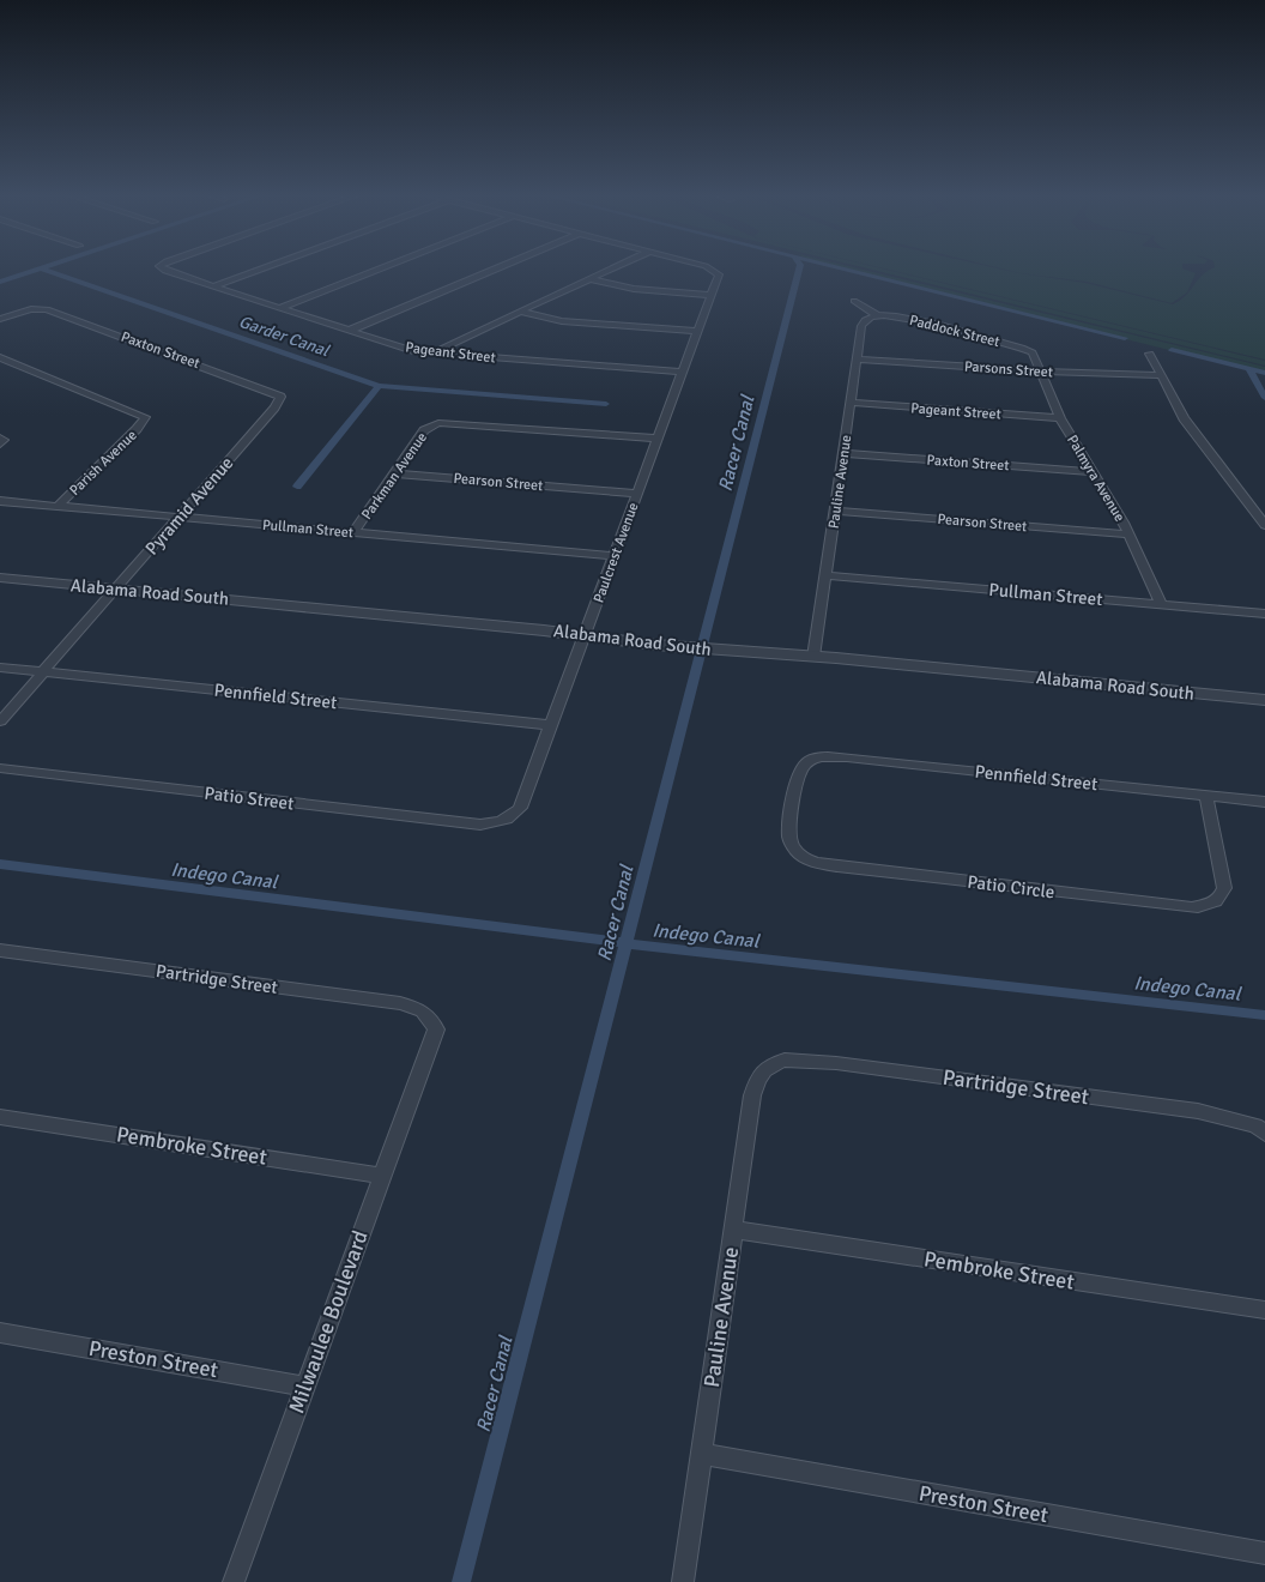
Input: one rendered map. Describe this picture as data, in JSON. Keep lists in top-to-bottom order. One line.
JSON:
{"streets":{"street":["Paddock Street","Paxton Street","Pageant Street","Parsons Street","Parish Avenue","Parkman Avenue","Palmyra Avenue","Pearson Street","Pauline Avenue","Pyramid Avenue","Pullman Street","Paulcrest Avenue","Alabama Road South","Pennfield Street","Patio Street","Patio Circle","Partridge Street","Pembroke Street","Milwaulee Boulevard","Preston Street"]},"crossings":[["Paddock Street","Palmyra Avenue"],["Paddock Street","Pauline Avenue"],["Paxton Street","Palmyra Avenue"],["Paxton Street","Pauline Avenue"],["Paxton Street","Pyramid Avenue"],["Pageant Street","Palmyra Avenue"],["Pageant Street","Pauline Avenue"],["Pageant Street","Paulcrest Avenue"],["Parsons Street","Palmyra Avenue"],["Parsons Street","Pauline Avenue"],["Parish Avenue","Pullman Street"],["Parkman Avenue","Pearson Street"],["Parkman Avenue","Pullman Street"],["Parkman Avenue","Paulcrest Avenue"],["Palmyra Avenue","Pearson Street"],["Palmyra Avenue","Pullman Street"],["Pearson Street","Pauline Avenue"],["Pearson Street","Paulcrest Avenue"],["Pauline Avenue","Pullman Street"],["Pauline Avenue","Alabama Road South"],["Pauline Avenue","Partridge Street"],["Pauline Avenue","Pembroke Street"],["Pauline Avenue","Preston Street"],["Pyramid Avenue","Pullman Street"],["Pyramid Avenue","Alabama Road South"],["Pyramid Avenue","Pennfield Street"],["Pullman Street","Paulcrest Avenue"],["Paulcrest Avenue","Alabama Road South"],["Paulcrest Avenue","Pennfield Street"],["Paulcrest Avenue","Patio Street"],["Pennfield Street","Patio Circle"],["Partridge Street","Milwaulee Boulevard"],["Pembroke Street","Milwaulee Boulevard"],["Milwaulee Boulevard","Preston Street"]],"water":["Garder Canal","Racer Canal","Indego Canal"]}
